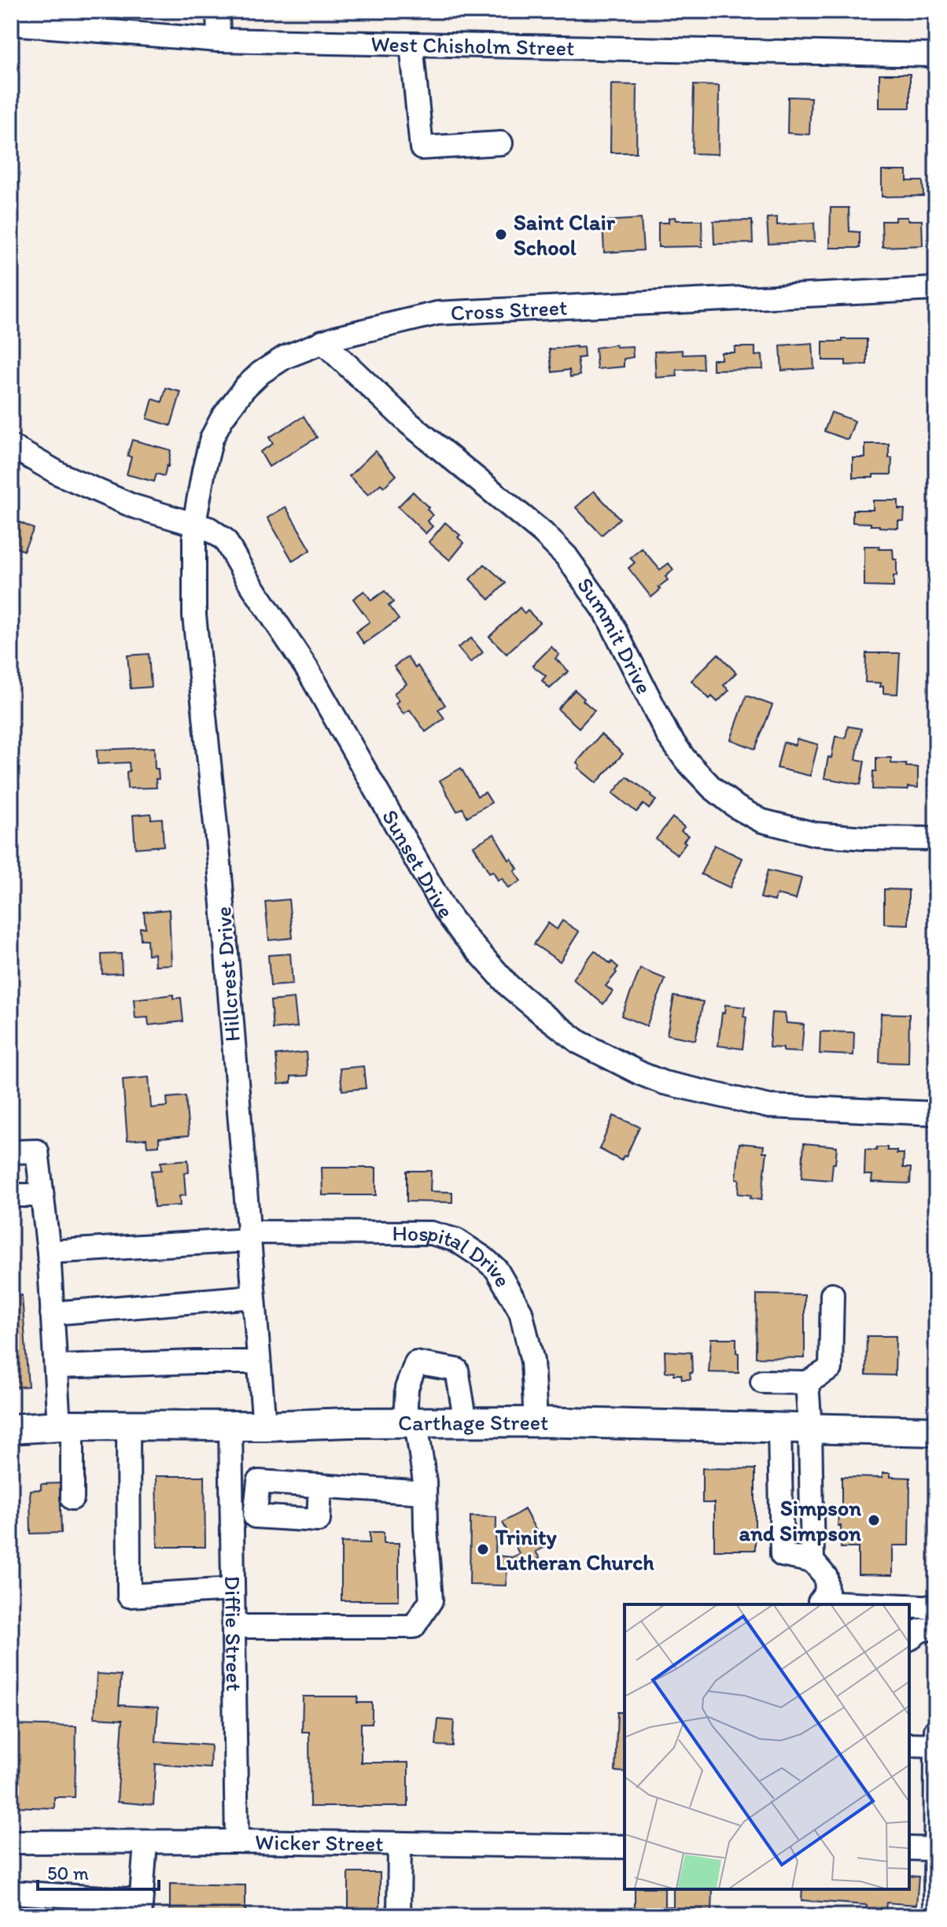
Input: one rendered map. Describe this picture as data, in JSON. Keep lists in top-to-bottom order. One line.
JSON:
{"streets":{"main road":["Carthage Street"],"street":["West Chisholm Street","Cross Street","Summit Drive","Sunset Drive","Hillcrest Drive","Hospital Drive","Diffie Street","Wicker Street"]},"crossings":[["Cross Street","Summit Drive"],["Cross Street","Sunset Drive"],["Cross Street","Hillcrest Drive"],["Sunset Drive","Hillcrest Drive"],["Hillcrest Drive","Hospital Drive"],["Hillcrest Drive","Carthage Street"],["Hospital Drive","Carthage Street"],["Carthage Street","Diffie Street"],["Diffie Street","Wicker Street"]],"places":["Saint Clair School","Simpson and Simpson","Trinity Lutheran Church"],"scale_bar":"50 m"}
